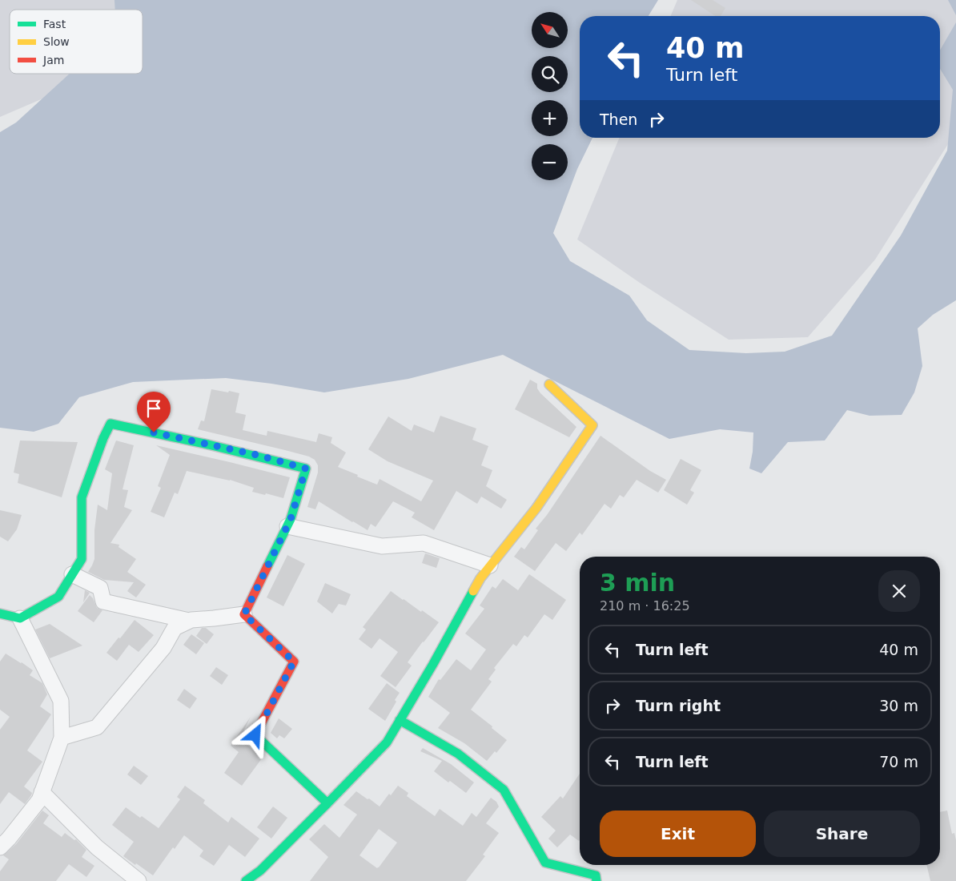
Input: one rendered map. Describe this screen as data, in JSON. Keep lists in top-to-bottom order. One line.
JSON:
{"legend":["Fast","Slow","Jam"],"north":"top left","page":{"map_buttons":["+","−"],"turn":["40 m","Turn left"],"then":"Then","heading":["3 min","210 m · 16:25"],"list":[{"name":"Turn left","value":"40 m"},{"name":"Turn right","value":"30 m"},{"name":"Turn left","value":"70 m"}],"buttons":["Exit","Share"]}}
